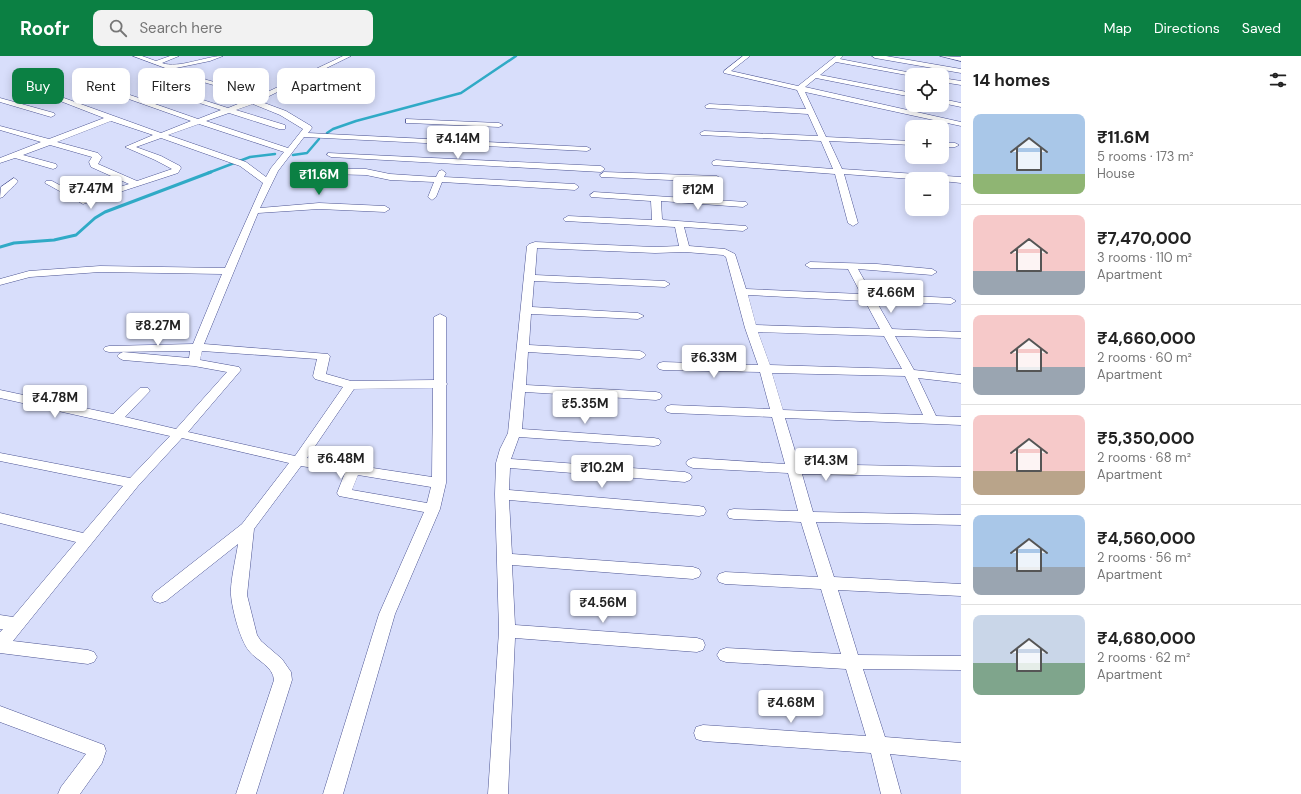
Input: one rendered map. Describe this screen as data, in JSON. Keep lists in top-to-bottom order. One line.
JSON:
{"page":{"header":"Roofr","search":"Search here","nav":["Map","Directions","Saved"],"heading":"14 homes","map_buttons":["+","−"],"chip":["Buy","Rent","Filters","New","Apartment"],"list":[{"name":"₹11.6M","note":"5 rooms · 173 m² · House"},{"name":"₹7,470,000","note":"3 rooms · 110 m² · Apartment"},{"name":"₹4,660,000","note":"2 rooms · 60 m² · Apartment"},{"name":"₹5,350,000","note":"2 rooms · 68 m² · Apartment"},{"name":"₹4,560,000","note":"2 rooms · 56 m² · Apartment"},{"name":"₹4,680,000","note":"2 rooms · 62 m² · Apartment"}],"price":["₹4.14M","₹11.6M","₹7.47M","₹12M","₹4.66M","₹8.27M","₹6.33M","₹4.78M","₹5.35M","₹6.48M","₹14.3M","₹10.2M","₹4.56M","₹4.68M"]}}
